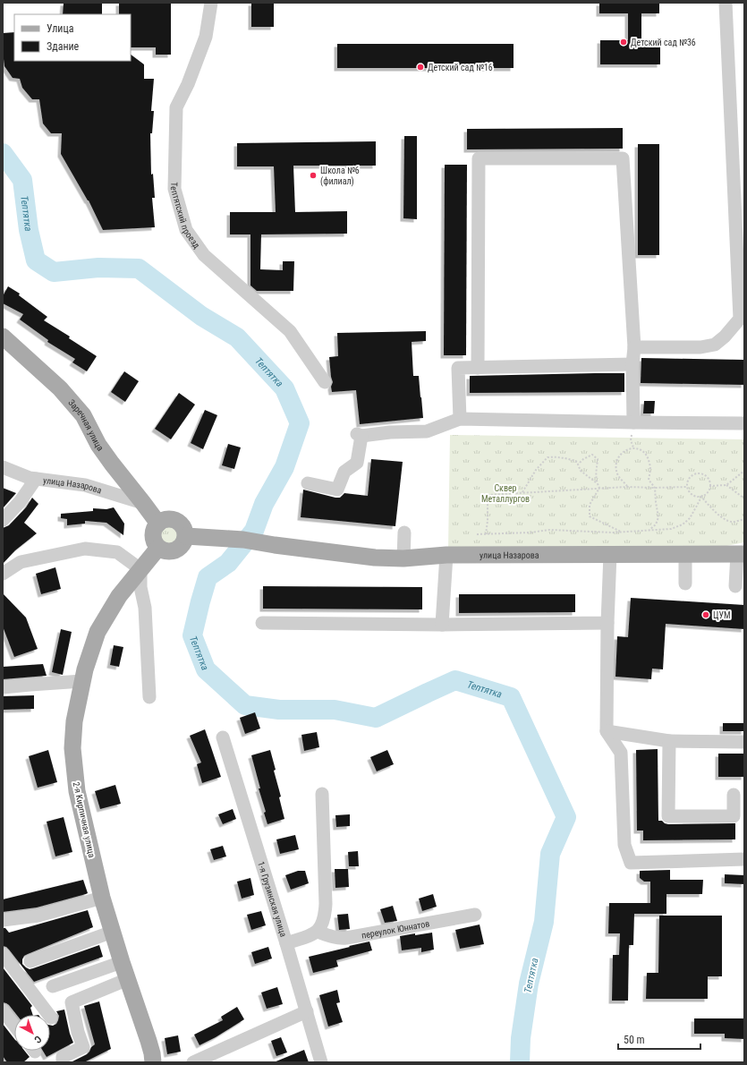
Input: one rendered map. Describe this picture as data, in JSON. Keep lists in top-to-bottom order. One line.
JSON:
{"streets":{"main road":["Заречная улица","улица Назарова","2-я Кирпичная улица"],"street":["Тептятский проезд","1-я Грузинская улица","переулок Юннатов"]},"crossings":[["Заречная улица","улица Назарова"],["Заречная улица","2-я Кирпичная улица"],["улица Назарова","2-я Кирпичная улица"]],"water":["Тептятка"],"parks":["Сквер Металлургов"],"places":["Детский сад №36","Детский сад №16","Школа №6 (филиал)","ЦУМ"],"legend":["Улица","Здание"],"scale_bar":"50 m","north":"bottom right"}
